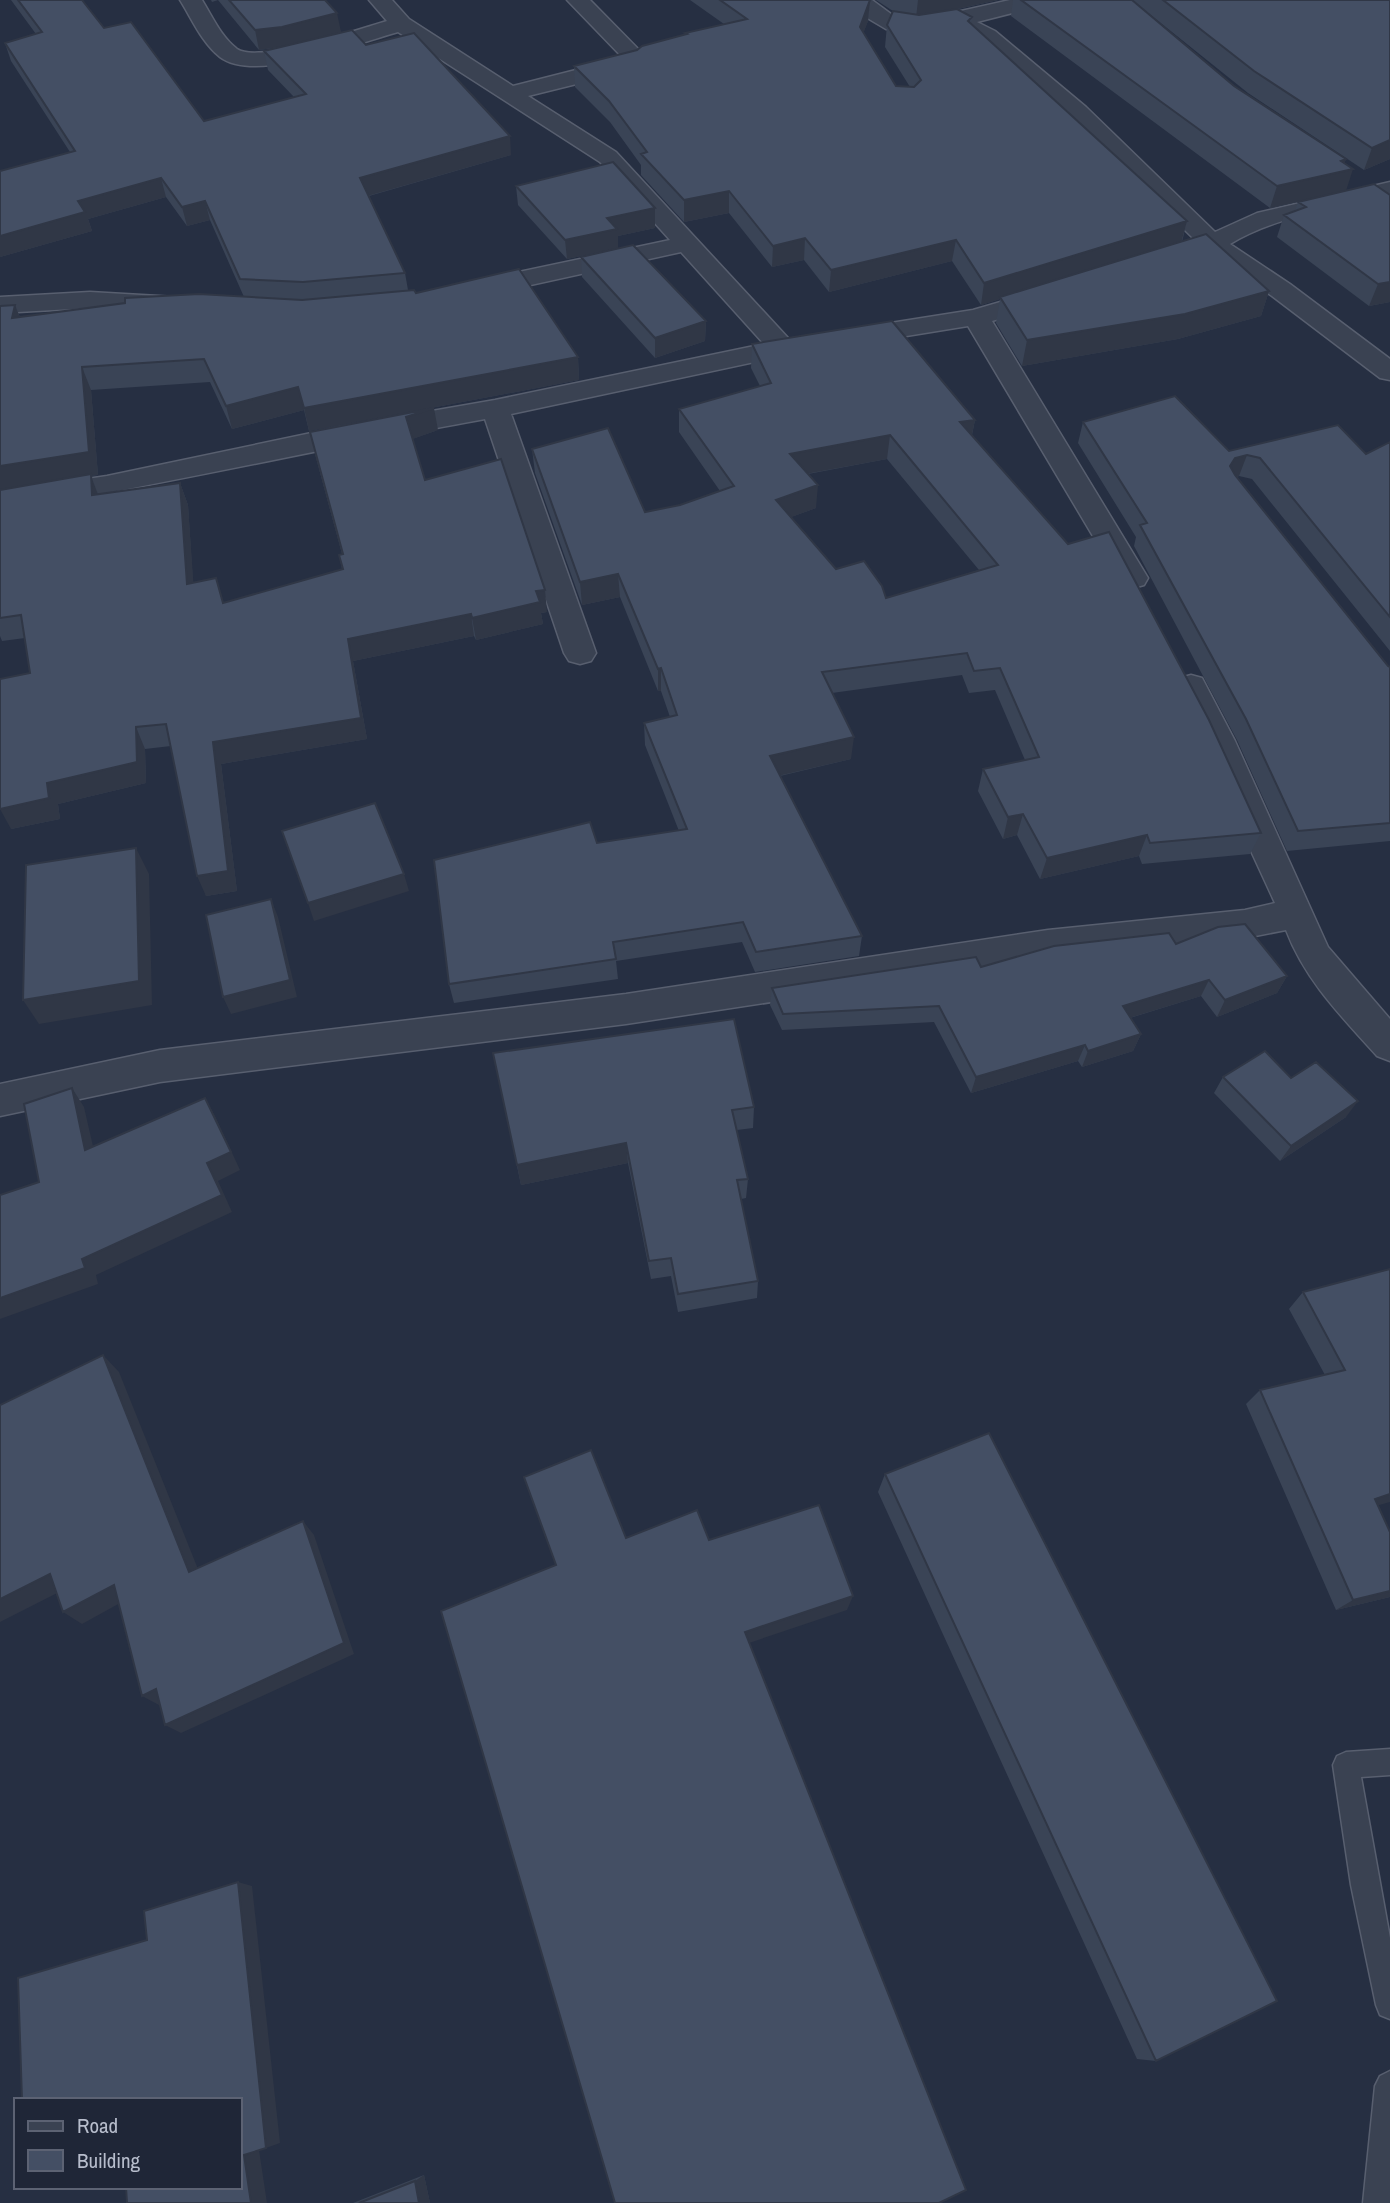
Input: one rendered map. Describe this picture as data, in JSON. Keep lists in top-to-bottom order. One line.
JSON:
{"legend":["Road","Building"]}
